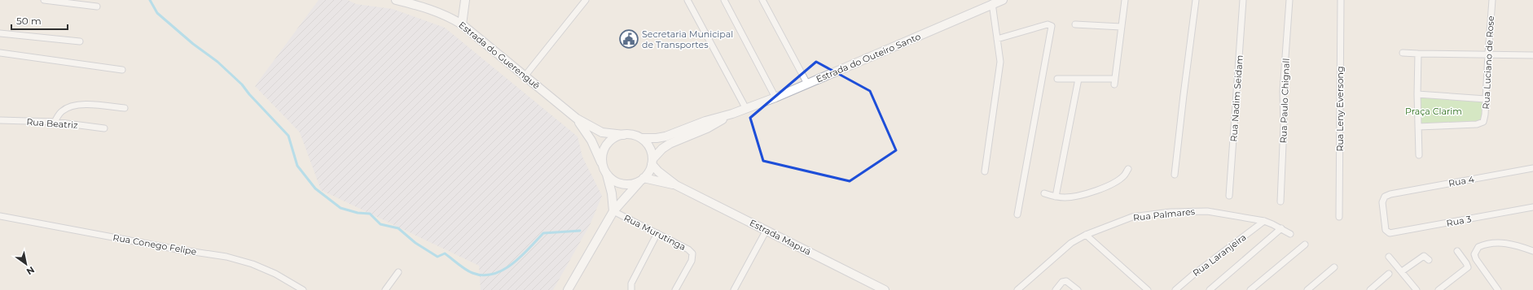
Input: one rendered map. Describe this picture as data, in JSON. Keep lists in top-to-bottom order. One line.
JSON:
{"streets":{"main road":["Estrada do Guerenguê","Estrada do Outeiro Santo","Estrada Mapuá"],"street":["Rua Luciano de Rose","Rua Nadim Seidam","Rua Paulo Chignall","Rua Leny Eversong","Rua Beatriz","Rua 4","Rua Palmares","Rua 3","Rua Murutinga","Rua Conego Felipe","Rua Laranjeira"]},"crossings":[["Estrada do Guerenguê","Estrada do Outeiro Santo"],["Estrada do Guerenguê","Estrada Mapuá"],["Estrada do Outeiro Santo","Estrada Mapuá"],["Rua 4","Rua 3"],["Rua Palmares","Rua Laranjeira"]],"parks":["Praça Clarim"],"places":{"public building":["Secretaria Municipal de Transportes"]},"scale_bar":"50 m","north":"bottom right"}
